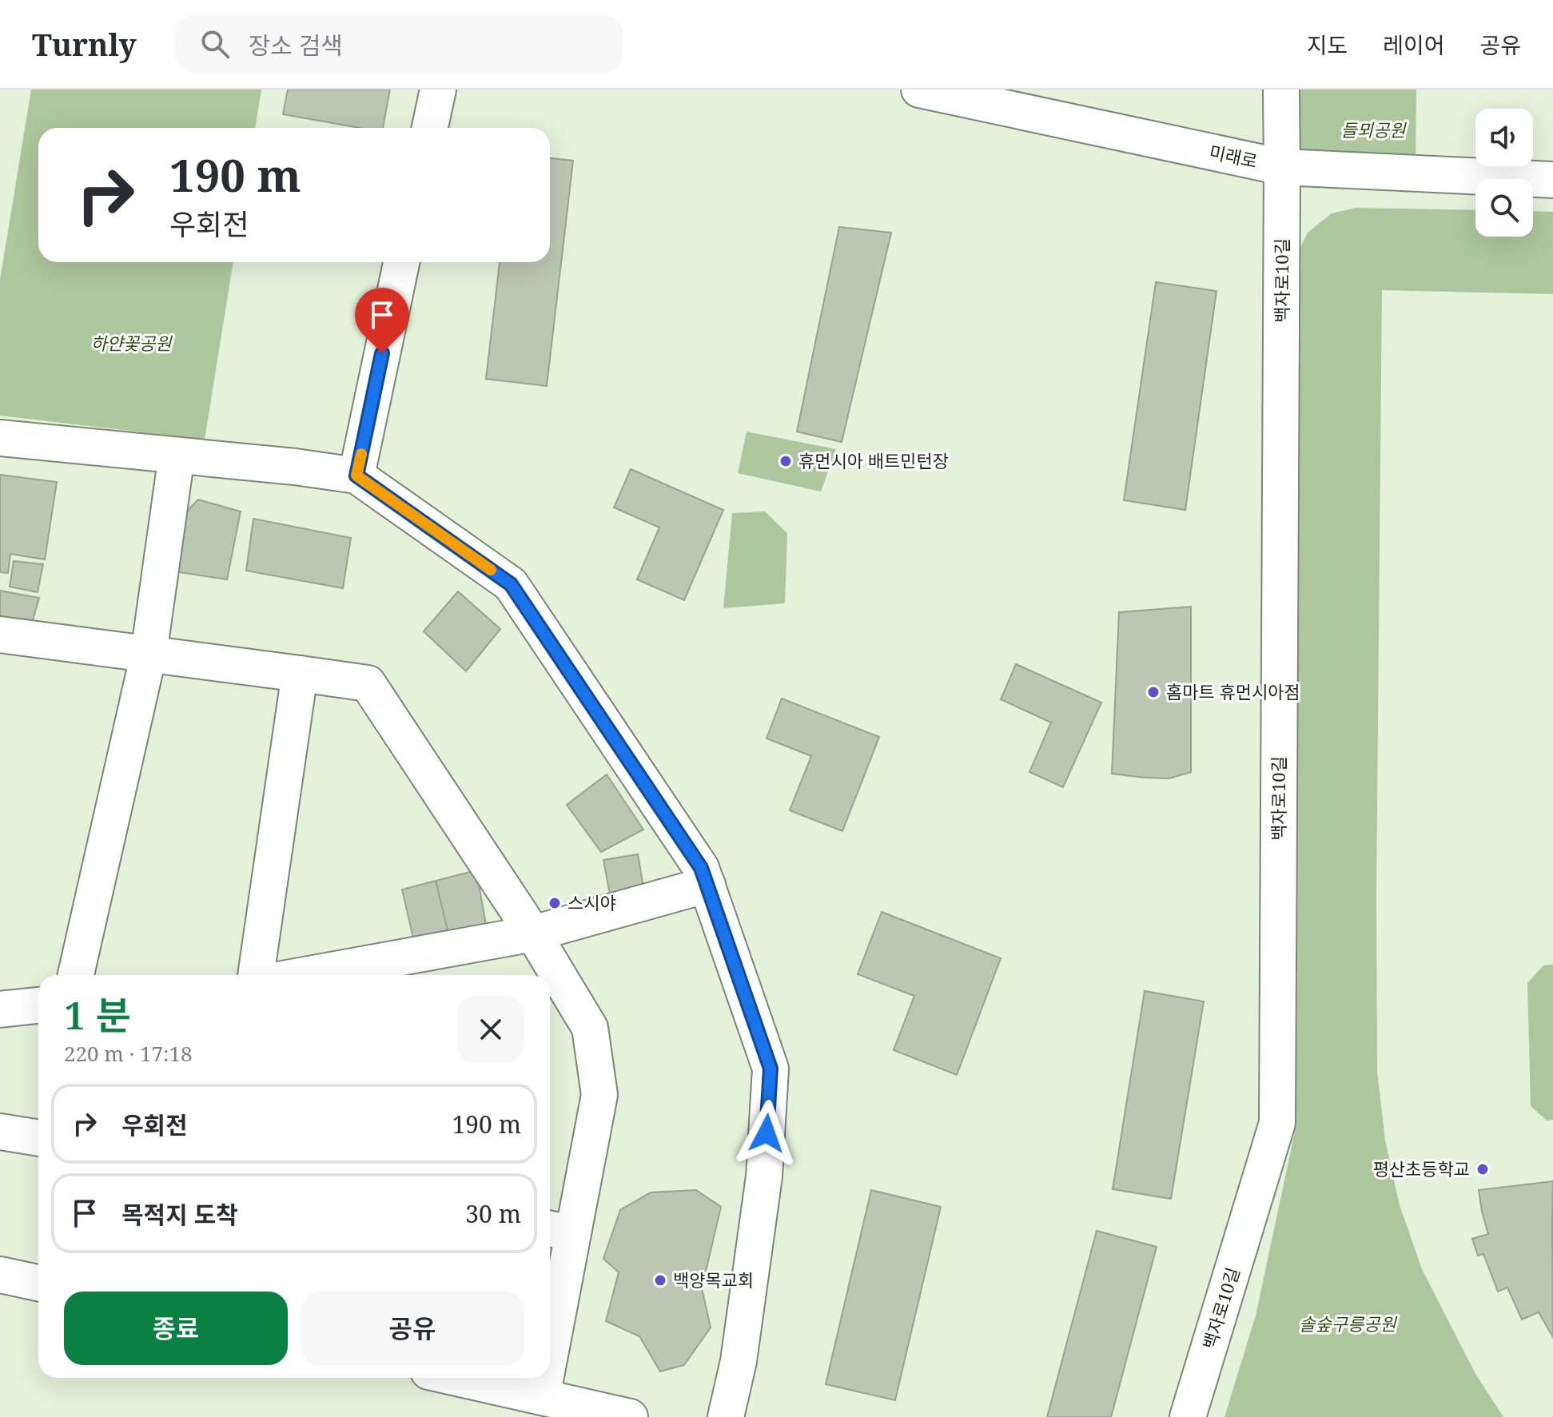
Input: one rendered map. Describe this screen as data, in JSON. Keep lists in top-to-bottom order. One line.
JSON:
{"streets":{"street":["미래로","백자로10길"]},"crossings":[["미래로","백자로10길"]],"parks":["들뫼공원","하얀꽃공원","솔숲구릉공원"],"places":["휴먼시아 배트민턴장","홈마트 휴먼시아점","스시야","평산초등학교","백양목교회"],"page":{"header":"Turnly","search":"장소 검색","nav":["지도","레이어","공유"],"turn":["190 m","우회전"],"heading":["1 분","220 m · 17:18"],"list":[{"name":"우회전","value":"190 m"},{"name":"목적지 도착","value":"30 m"}],"buttons":["종료","공유"]}}
